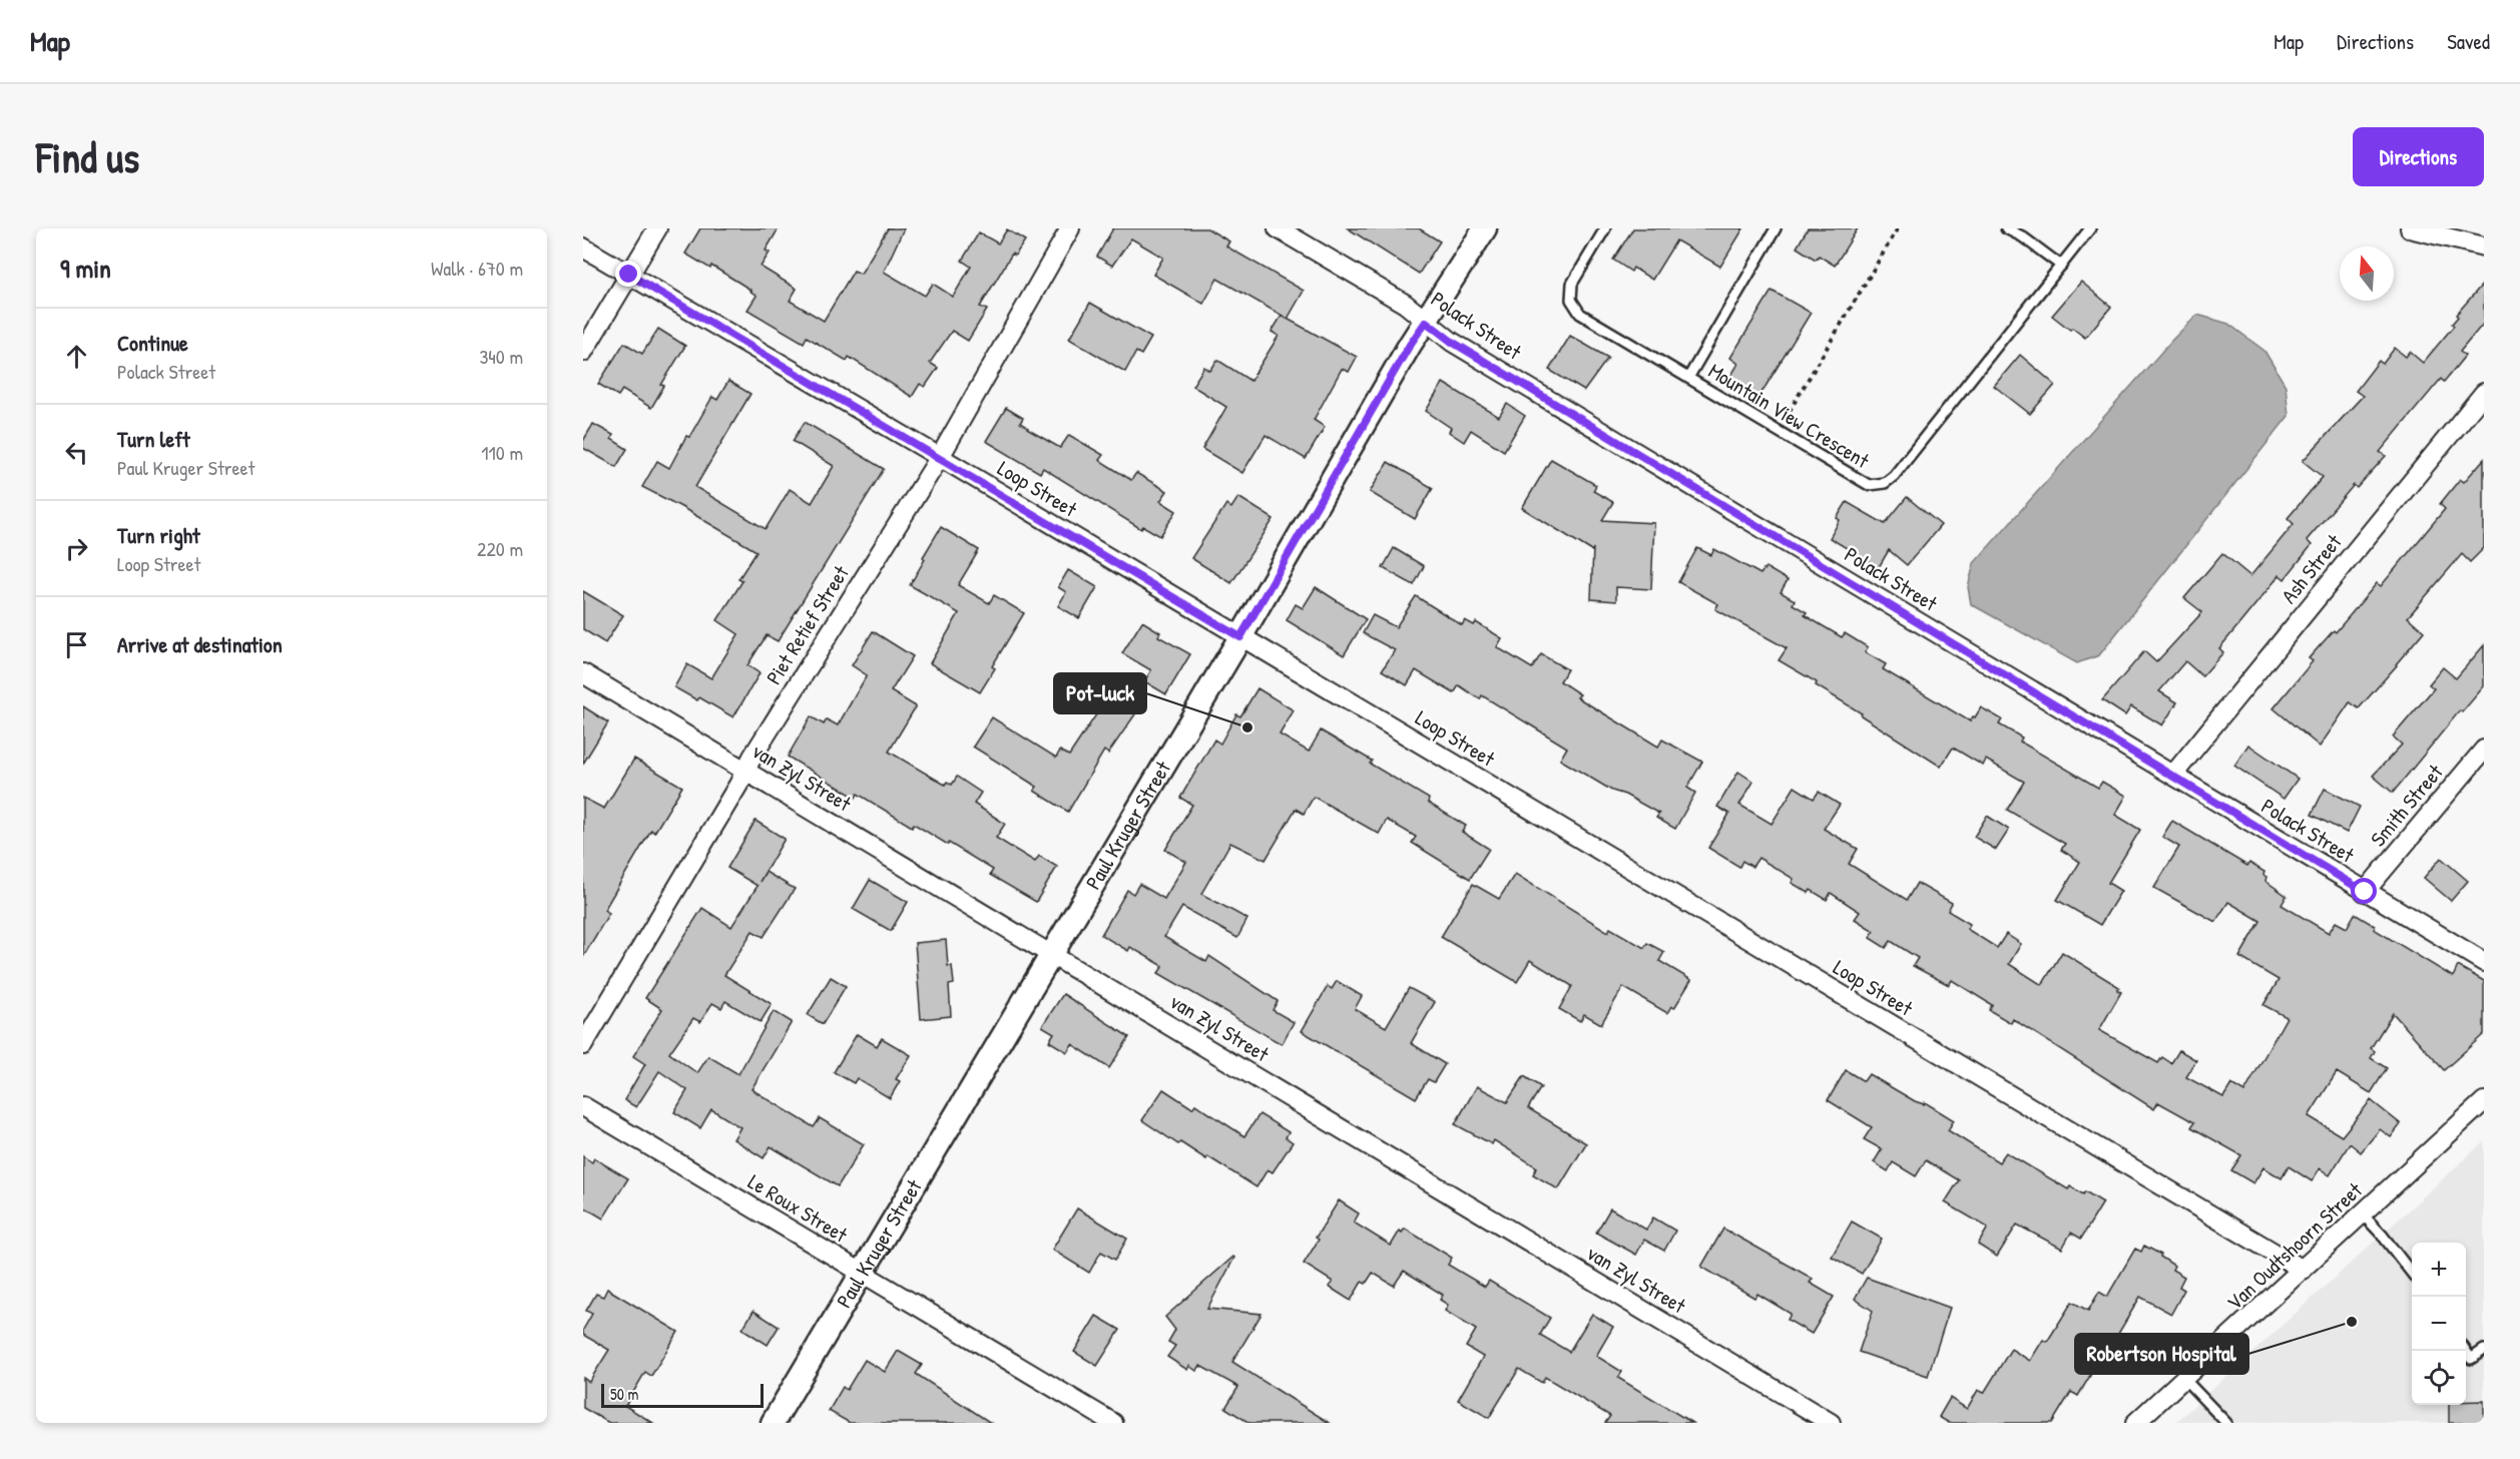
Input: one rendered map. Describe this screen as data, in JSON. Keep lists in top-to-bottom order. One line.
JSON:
{"streets":{"street":["Polack Street","Loop Street","Ash Street","Piet Retief Street","van Zyl Street","Smith Street","Paul Kruger Street","Le Roux Street","Van Oudtshoorn Street"],"lane":["Mountain View Crescent"]},"crossings":[["Polack Street","Ash Street"],["Polack Street","Smith Street"],["Polack Street","Paul Kruger Street"],["Loop Street","Piet Retief Street"],["Loop Street","Paul Kruger Street"],["Loop Street","Van Oudtshoorn Street"],["Piet Retief Street","van Zyl Street"],["van Zyl Street","Paul Kruger Street"],["Paul Kruger Street","Le Roux Street"]],"places":["Pot-luck","Robertson Hospital"],"scale_bar":"50 m","north":"top","page":{"header":"Map","nav":["Map","Directions","Saved"],"buttons":"Directions","title":"Find us","heading":["9 min","Walk · 670 m"],"list":[["Continue","Polack Street","340 m"],["Turn left","Paul Kruger Street","110 m"],["Turn right","Loop Street","220 m"],"Arrive at destination"],"map_buttons":["+","−"],"scale":"50 m"}}
